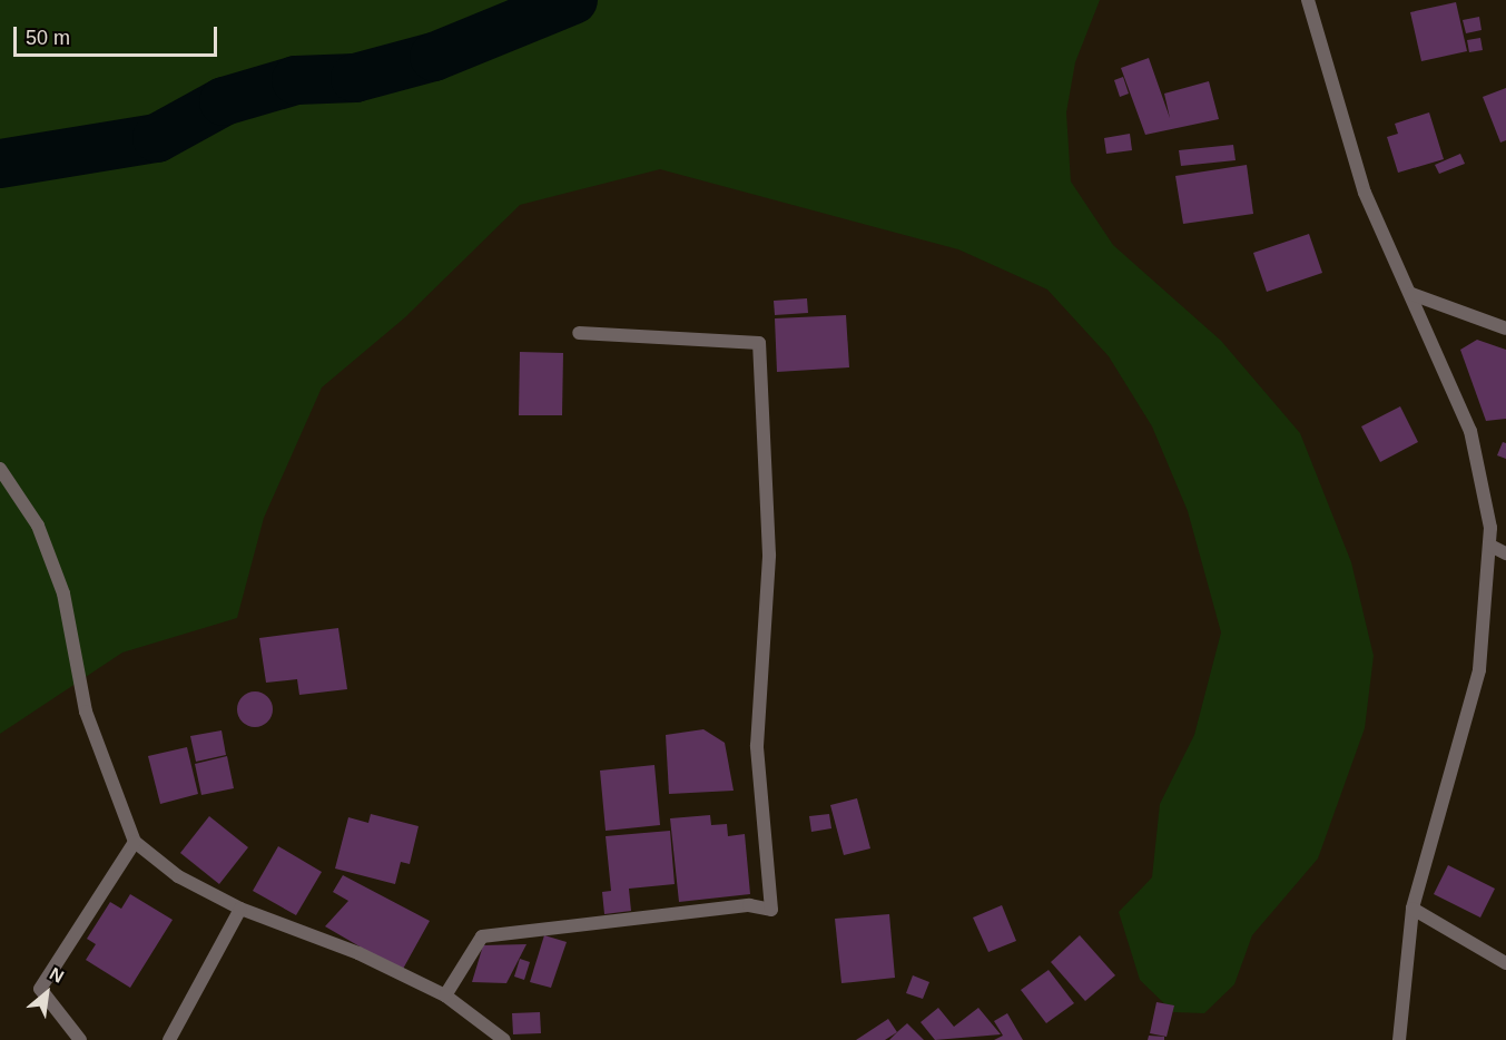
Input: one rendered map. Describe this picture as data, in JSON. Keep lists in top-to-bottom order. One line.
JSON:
{"scale_bar":"50 m","north":"top right"}
